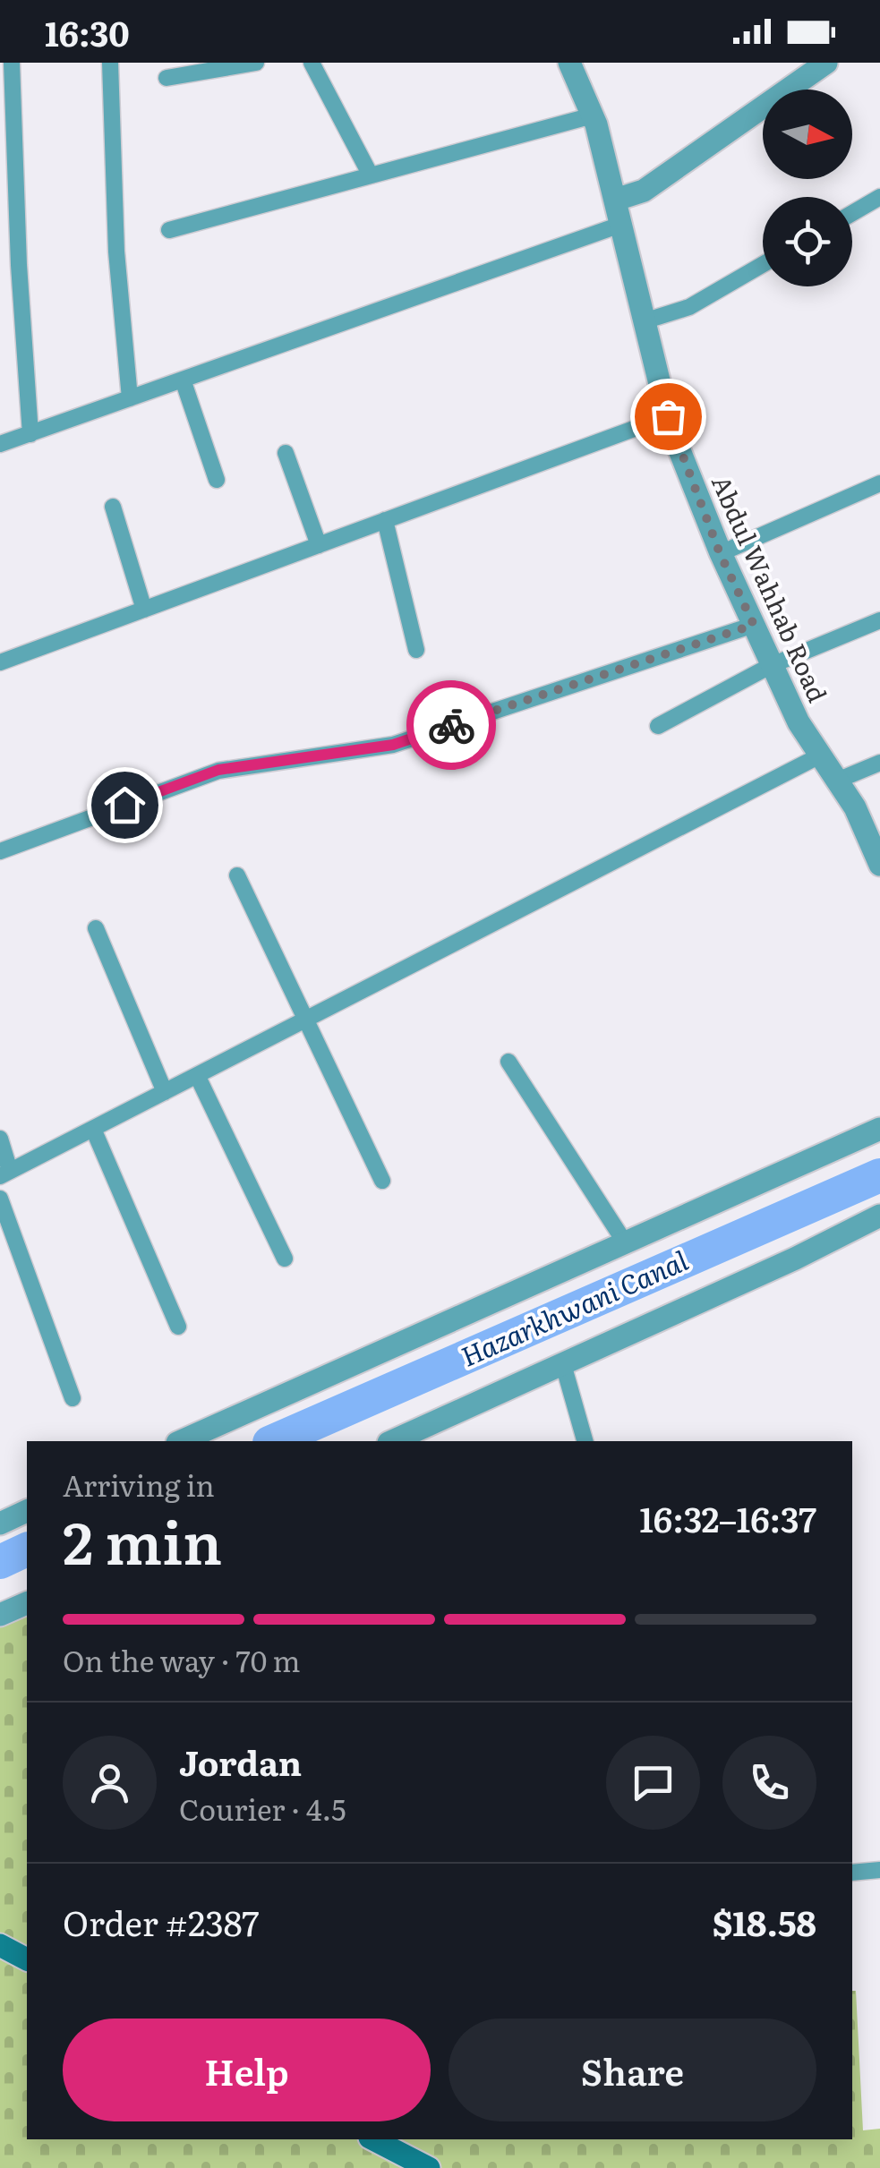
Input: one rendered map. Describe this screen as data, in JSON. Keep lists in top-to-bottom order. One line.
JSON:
{"streets":{"street":["Abdul Wahhab Road"]},"water":["Hazarkhwani Canal"],"north":"right","page":{"status":"16:30","heading":["2 min","Arriving in","16:32–16:37"],"panel":["Jordan","Courier · 4.5","Order #2387","$18.58"],"bar":"On the way · 70 m","buttons":["Help","Share"]}}
